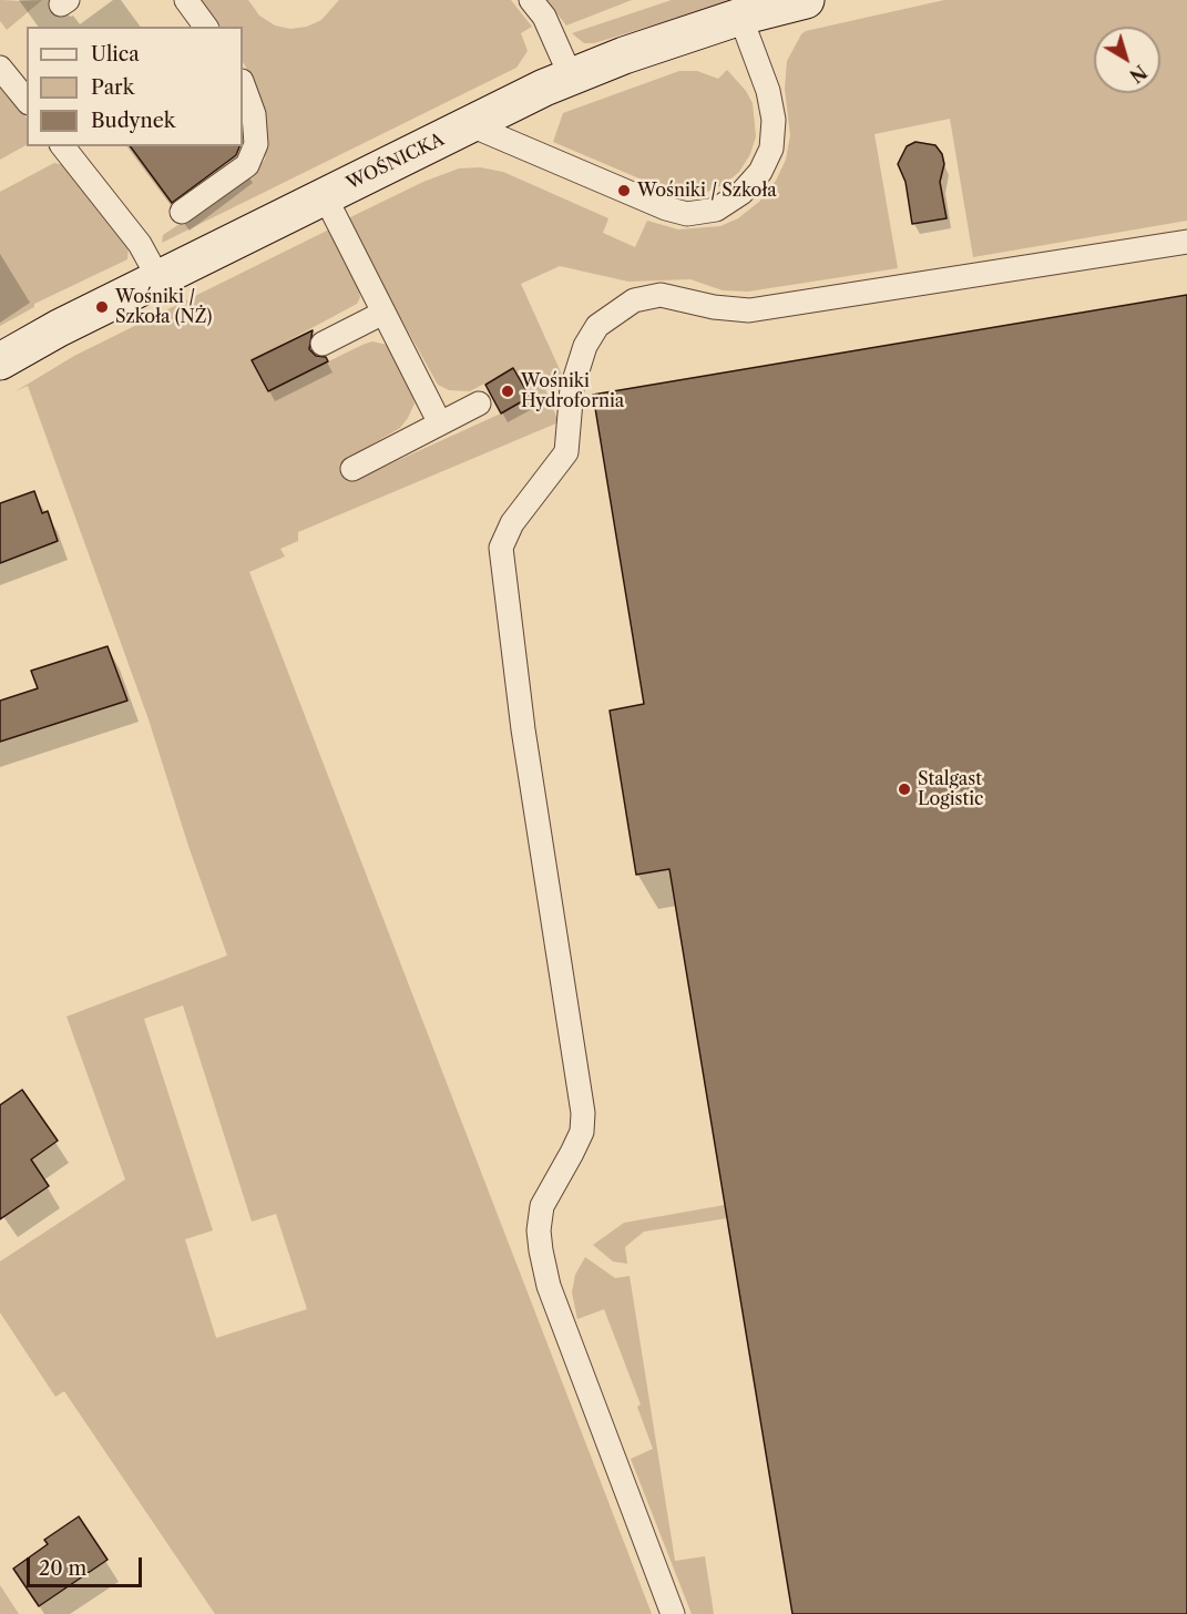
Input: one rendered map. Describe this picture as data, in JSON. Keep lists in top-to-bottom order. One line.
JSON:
{"streets":{"street":["WOŚNICKA"]},"places":["Wośniki / Szkoła","Wośniki / Szkoła (NŻ)","Wośniki Hydrofornia","Stalgast Logistic"],"legend":["Ulica","Park","Budynek"],"scale_bar":"20 m","north":"bottom right"}
